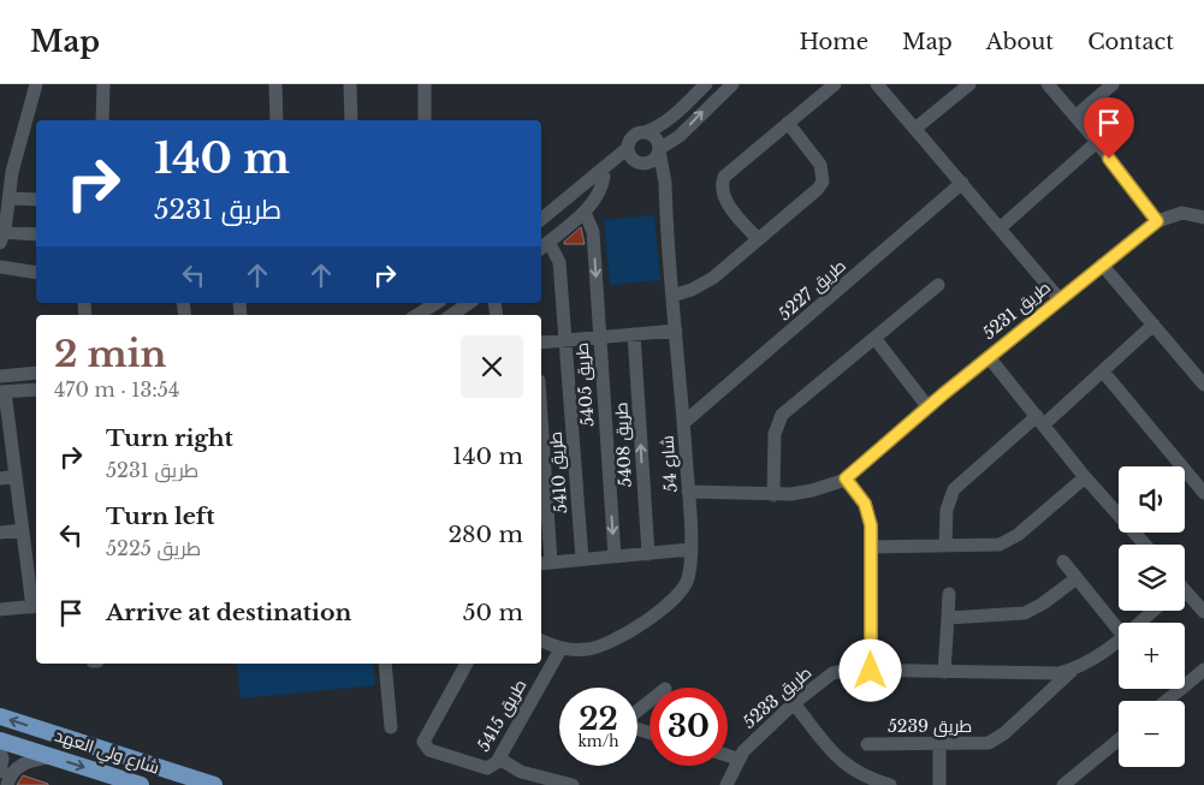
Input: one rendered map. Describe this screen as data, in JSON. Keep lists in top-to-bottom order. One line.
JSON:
{"streets":{"main road":["شارع ولي العهد"],"street":["طريق 5227","طريق 5231","طريق 5405","طريق 5408","شارع 54","طريق 5410","طريق 5233","طريق 5415","طريق 5239"]},"crossings":[["طريق 5227","شارع 54"],["طريق 5231","شارع 54"],["شارع 54","طريق 5415"],["طريق 5233","طريق 5239"]],"page":{"header":"Map","nav":["Home","Map","About","Contact"],"turn":["140 m","طريق 5231"],"heading":["2 min","470 m · 13:54"],"list":[{"name":"Turn right","note":"طريق 5231","value":"140 m"},{"name":"Turn left","note":"طريق 5225","value":"280 m"},{"name":"Arrive at destination","value":"50 m"}],"map_buttons":["+","−"],"speed":"22 km/h","limit":"30"}}
